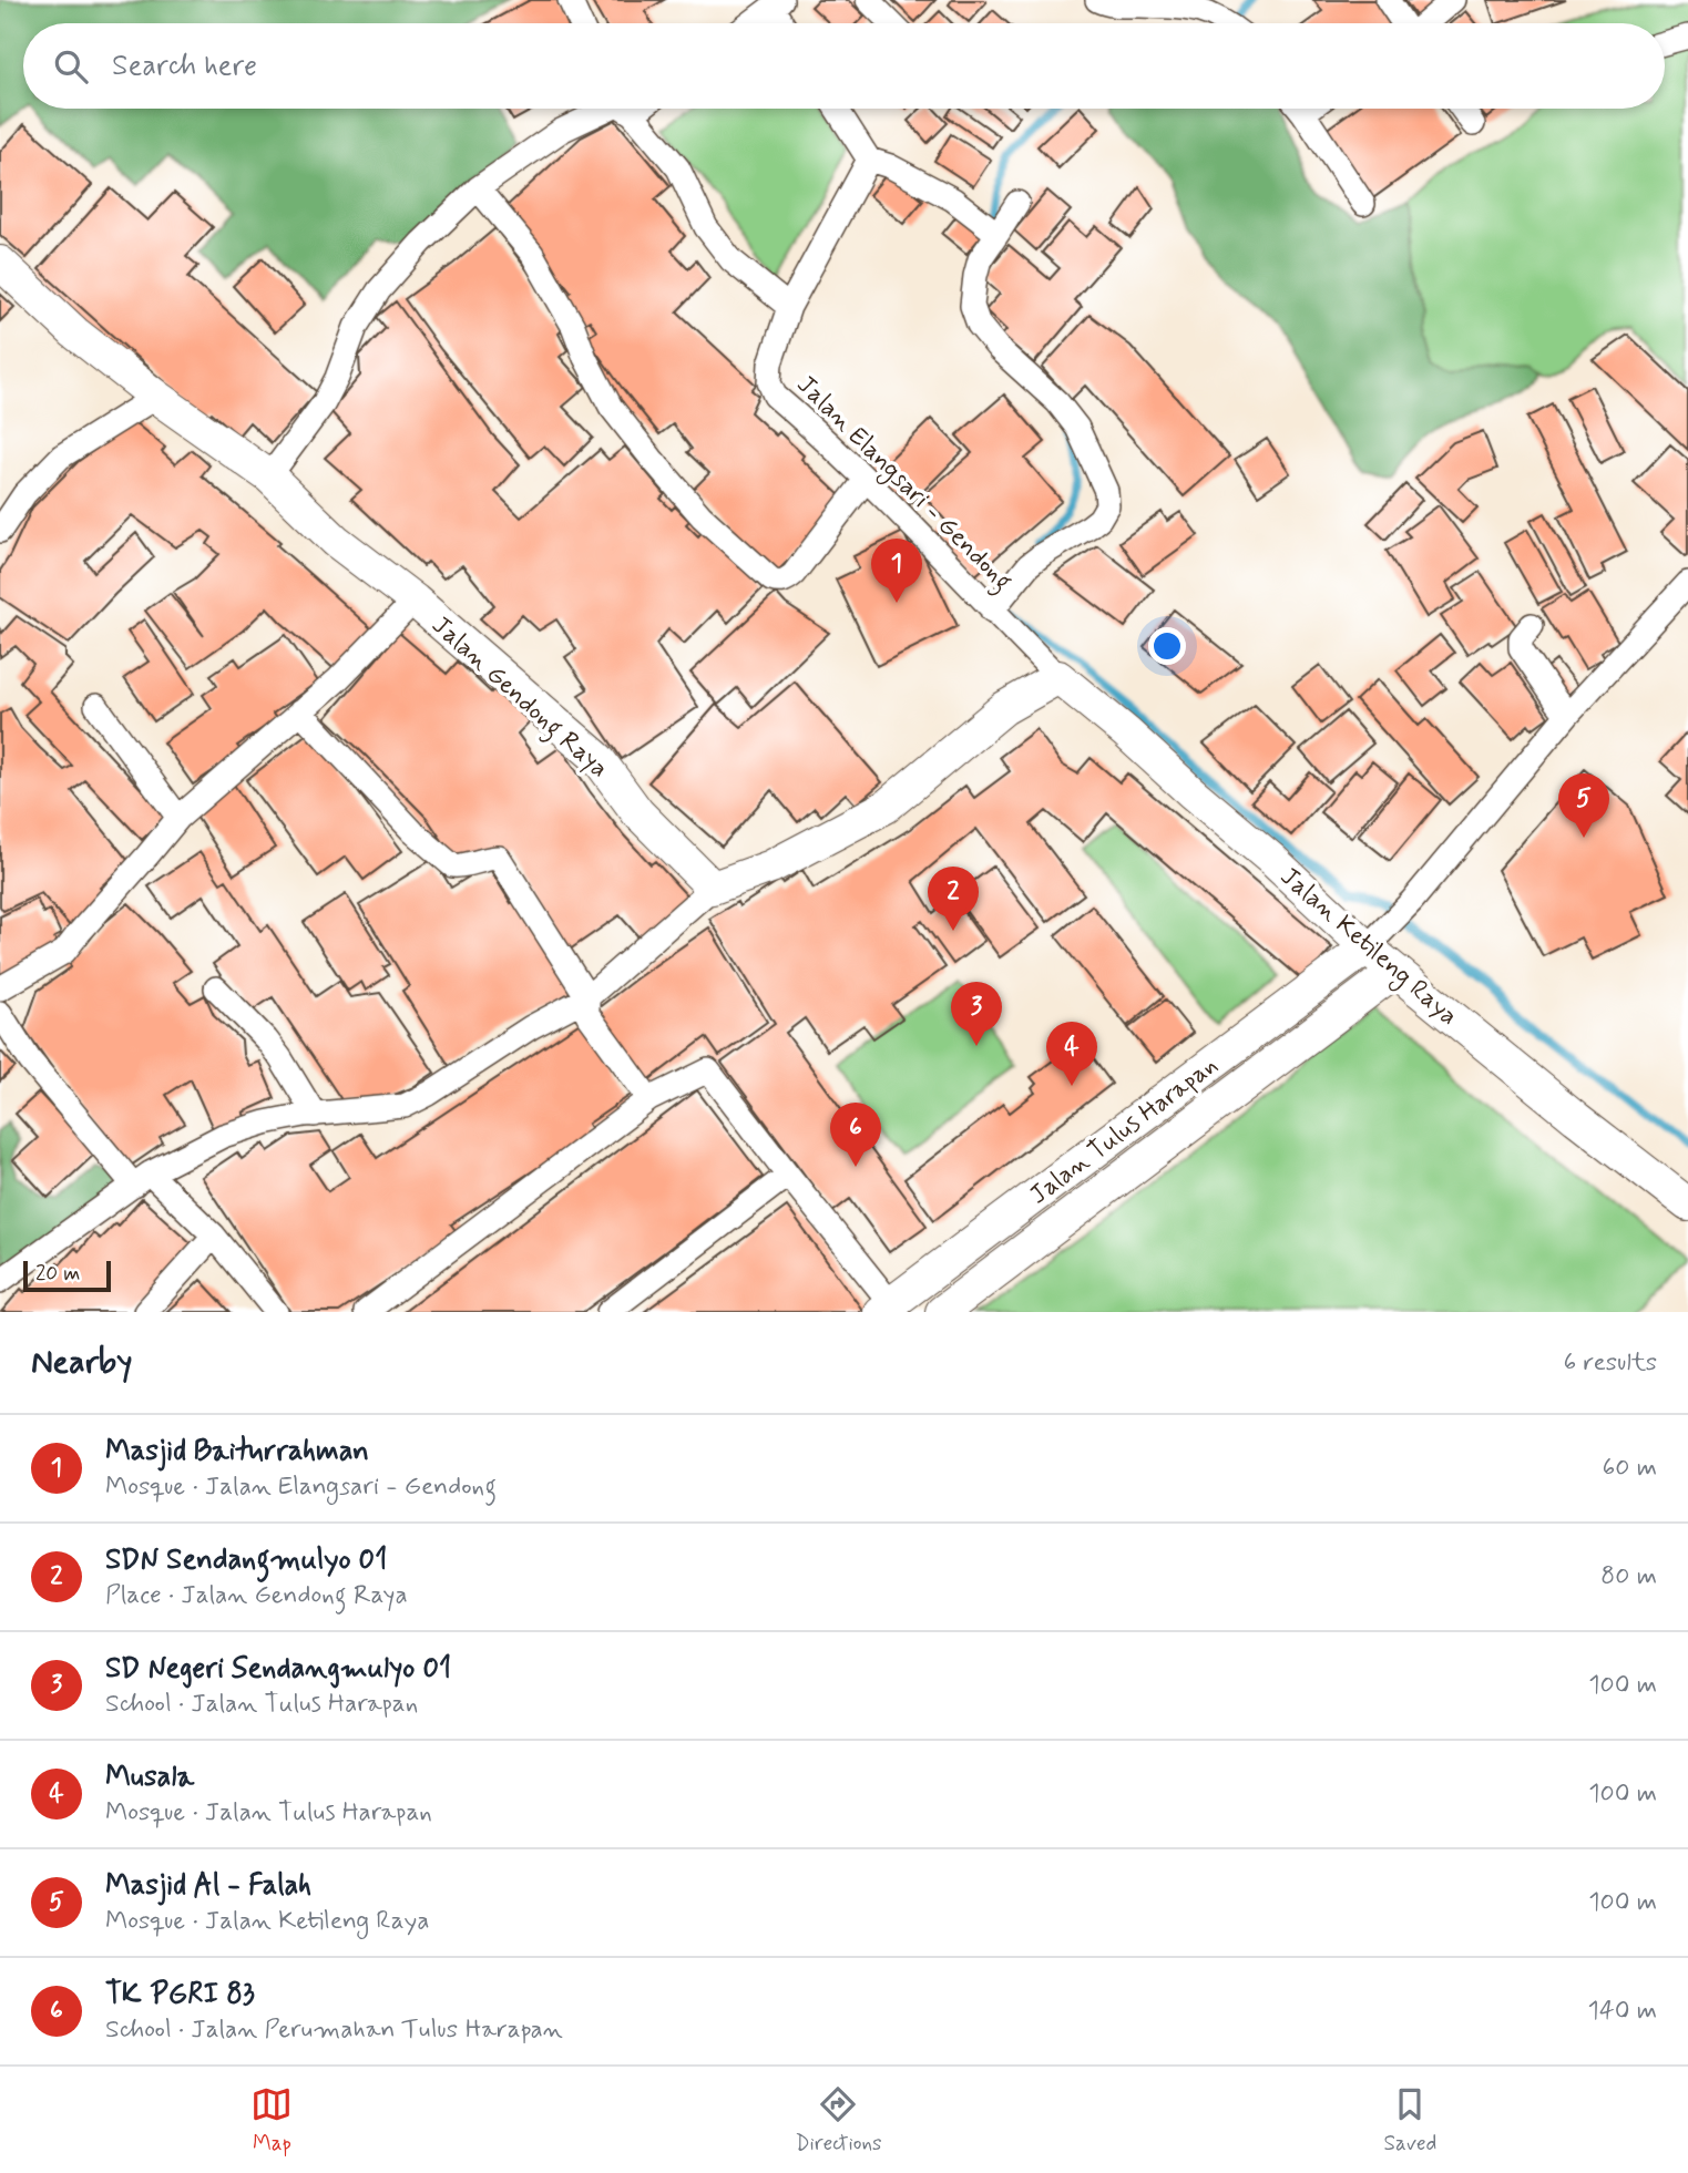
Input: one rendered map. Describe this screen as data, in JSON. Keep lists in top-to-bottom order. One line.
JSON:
{"streets":{"main road":["Jalan Gendong Raya","Jalan Ketileng Raya","Jalan Tulus Harapan"],"street":["Jalan Elangsari - Gendong"]},"crossings":[["Jalan Elangsari - Gendong","Jalan Ketileng Raya"],["Jalan Ketileng Raya","Jalan Tulus Harapan"]],"scale_bar":"20 m","page":{"search":"Search here","pins":["1","5","2","3","4","6"],"scale":"20 m","heading":["Nearby","6 results"],"list":[{"mark":"1","name":"Masjid Baiturrahman","note":"Mosque · Jalan Elangsari - Gendong","value":"60 m"},{"mark":"2","name":"SDN Sendangmulyo 01","note":"Place · Jalan Gendong Raya","value":"80 m"},{"mark":"3","name":"SD Negeri Sendangmulyo 01","note":"School · Jalan Tulus Harapan","value":"100 m"},{"mark":"4","name":"Musala","note":"Mosque · Jalan Tulus Harapan","value":"100 m"},{"mark":"5","name":"Masjid Al - Falah","note":"Mosque · Jalan Ketileng Raya","value":"100 m"},{"mark":"6","name":"TK PGRI 83","note":"School · Jalan Perumahan Tulus Harapan","value":"140 m"}],"nav":["Map","Directions","Saved"]}}
